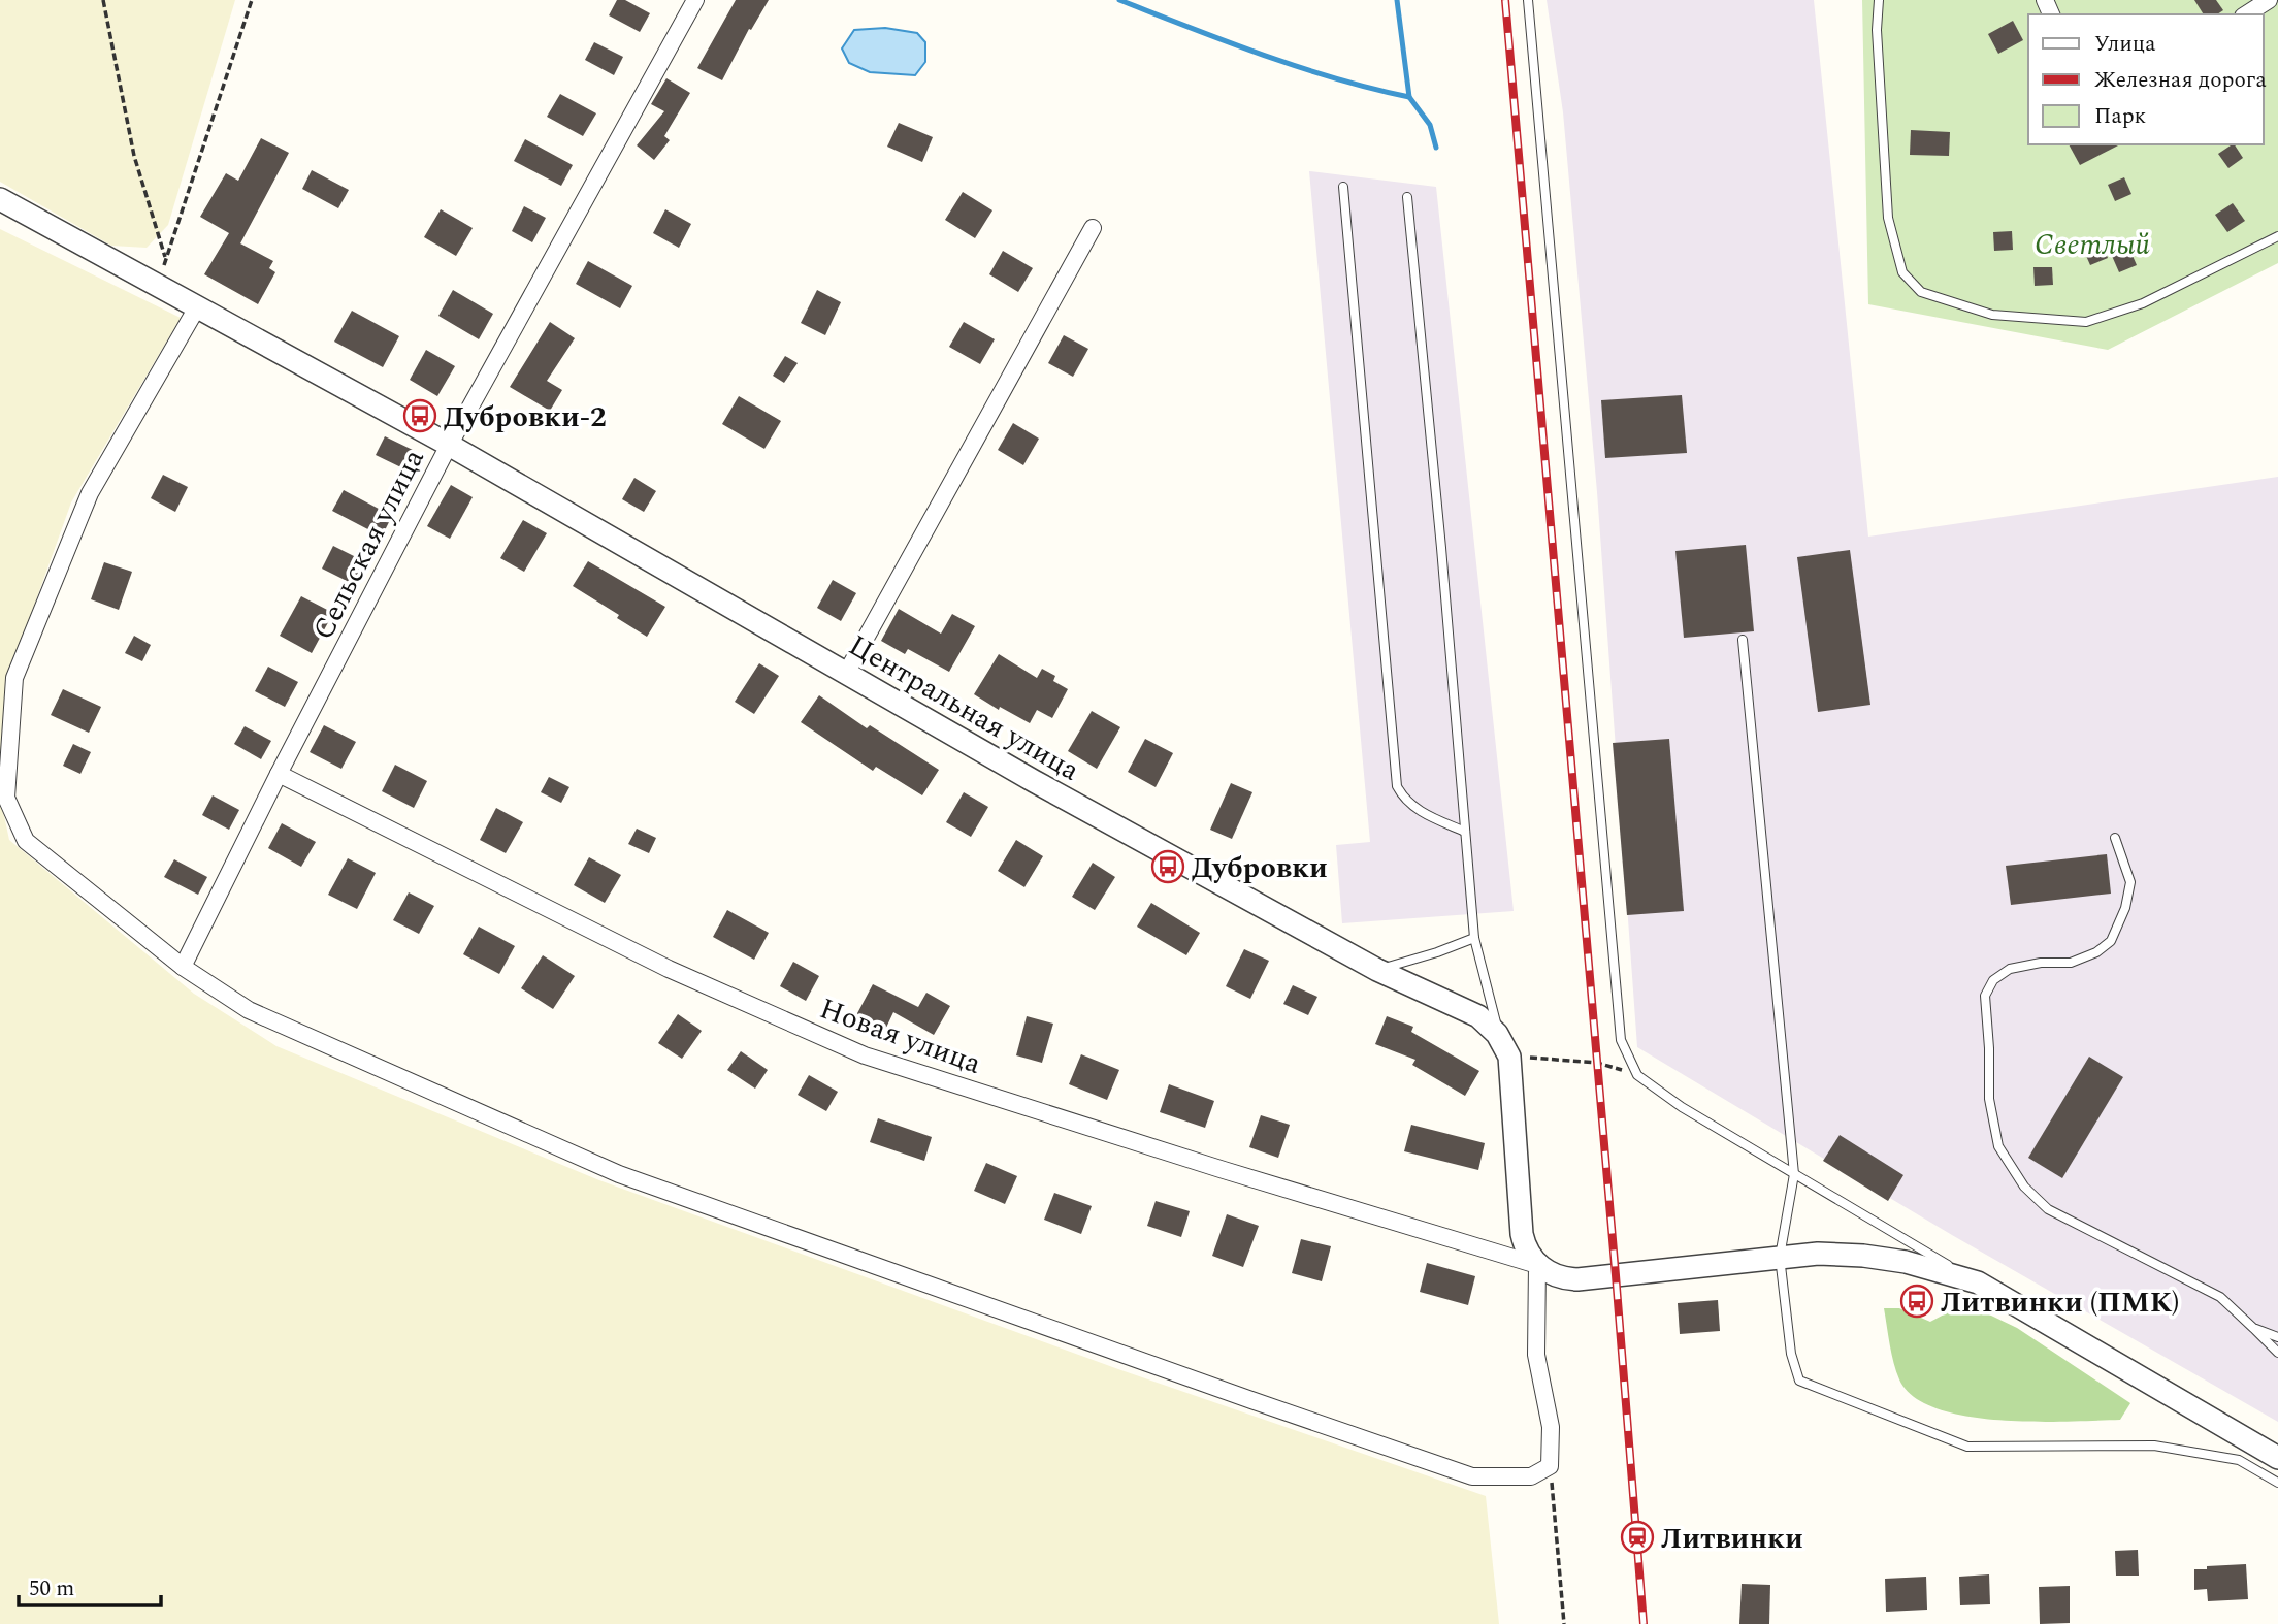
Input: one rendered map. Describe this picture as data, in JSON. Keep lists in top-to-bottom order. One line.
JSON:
{"streets":{"street":["Сельская улица","Центральная улица","Новая улица"]},"crossings":[["Сельская улица","Центральная улица"],["Сельская улица","Новая улица"]],"parks":["Светлый"],"places":{"bus stop":["Дубровки-2","Дубровки","Литвинки (ПМК)"],"station":["Литвинки"]},"legend":["Улица","Железная дорога","Парк"],"scale_bar":"50 m"}
